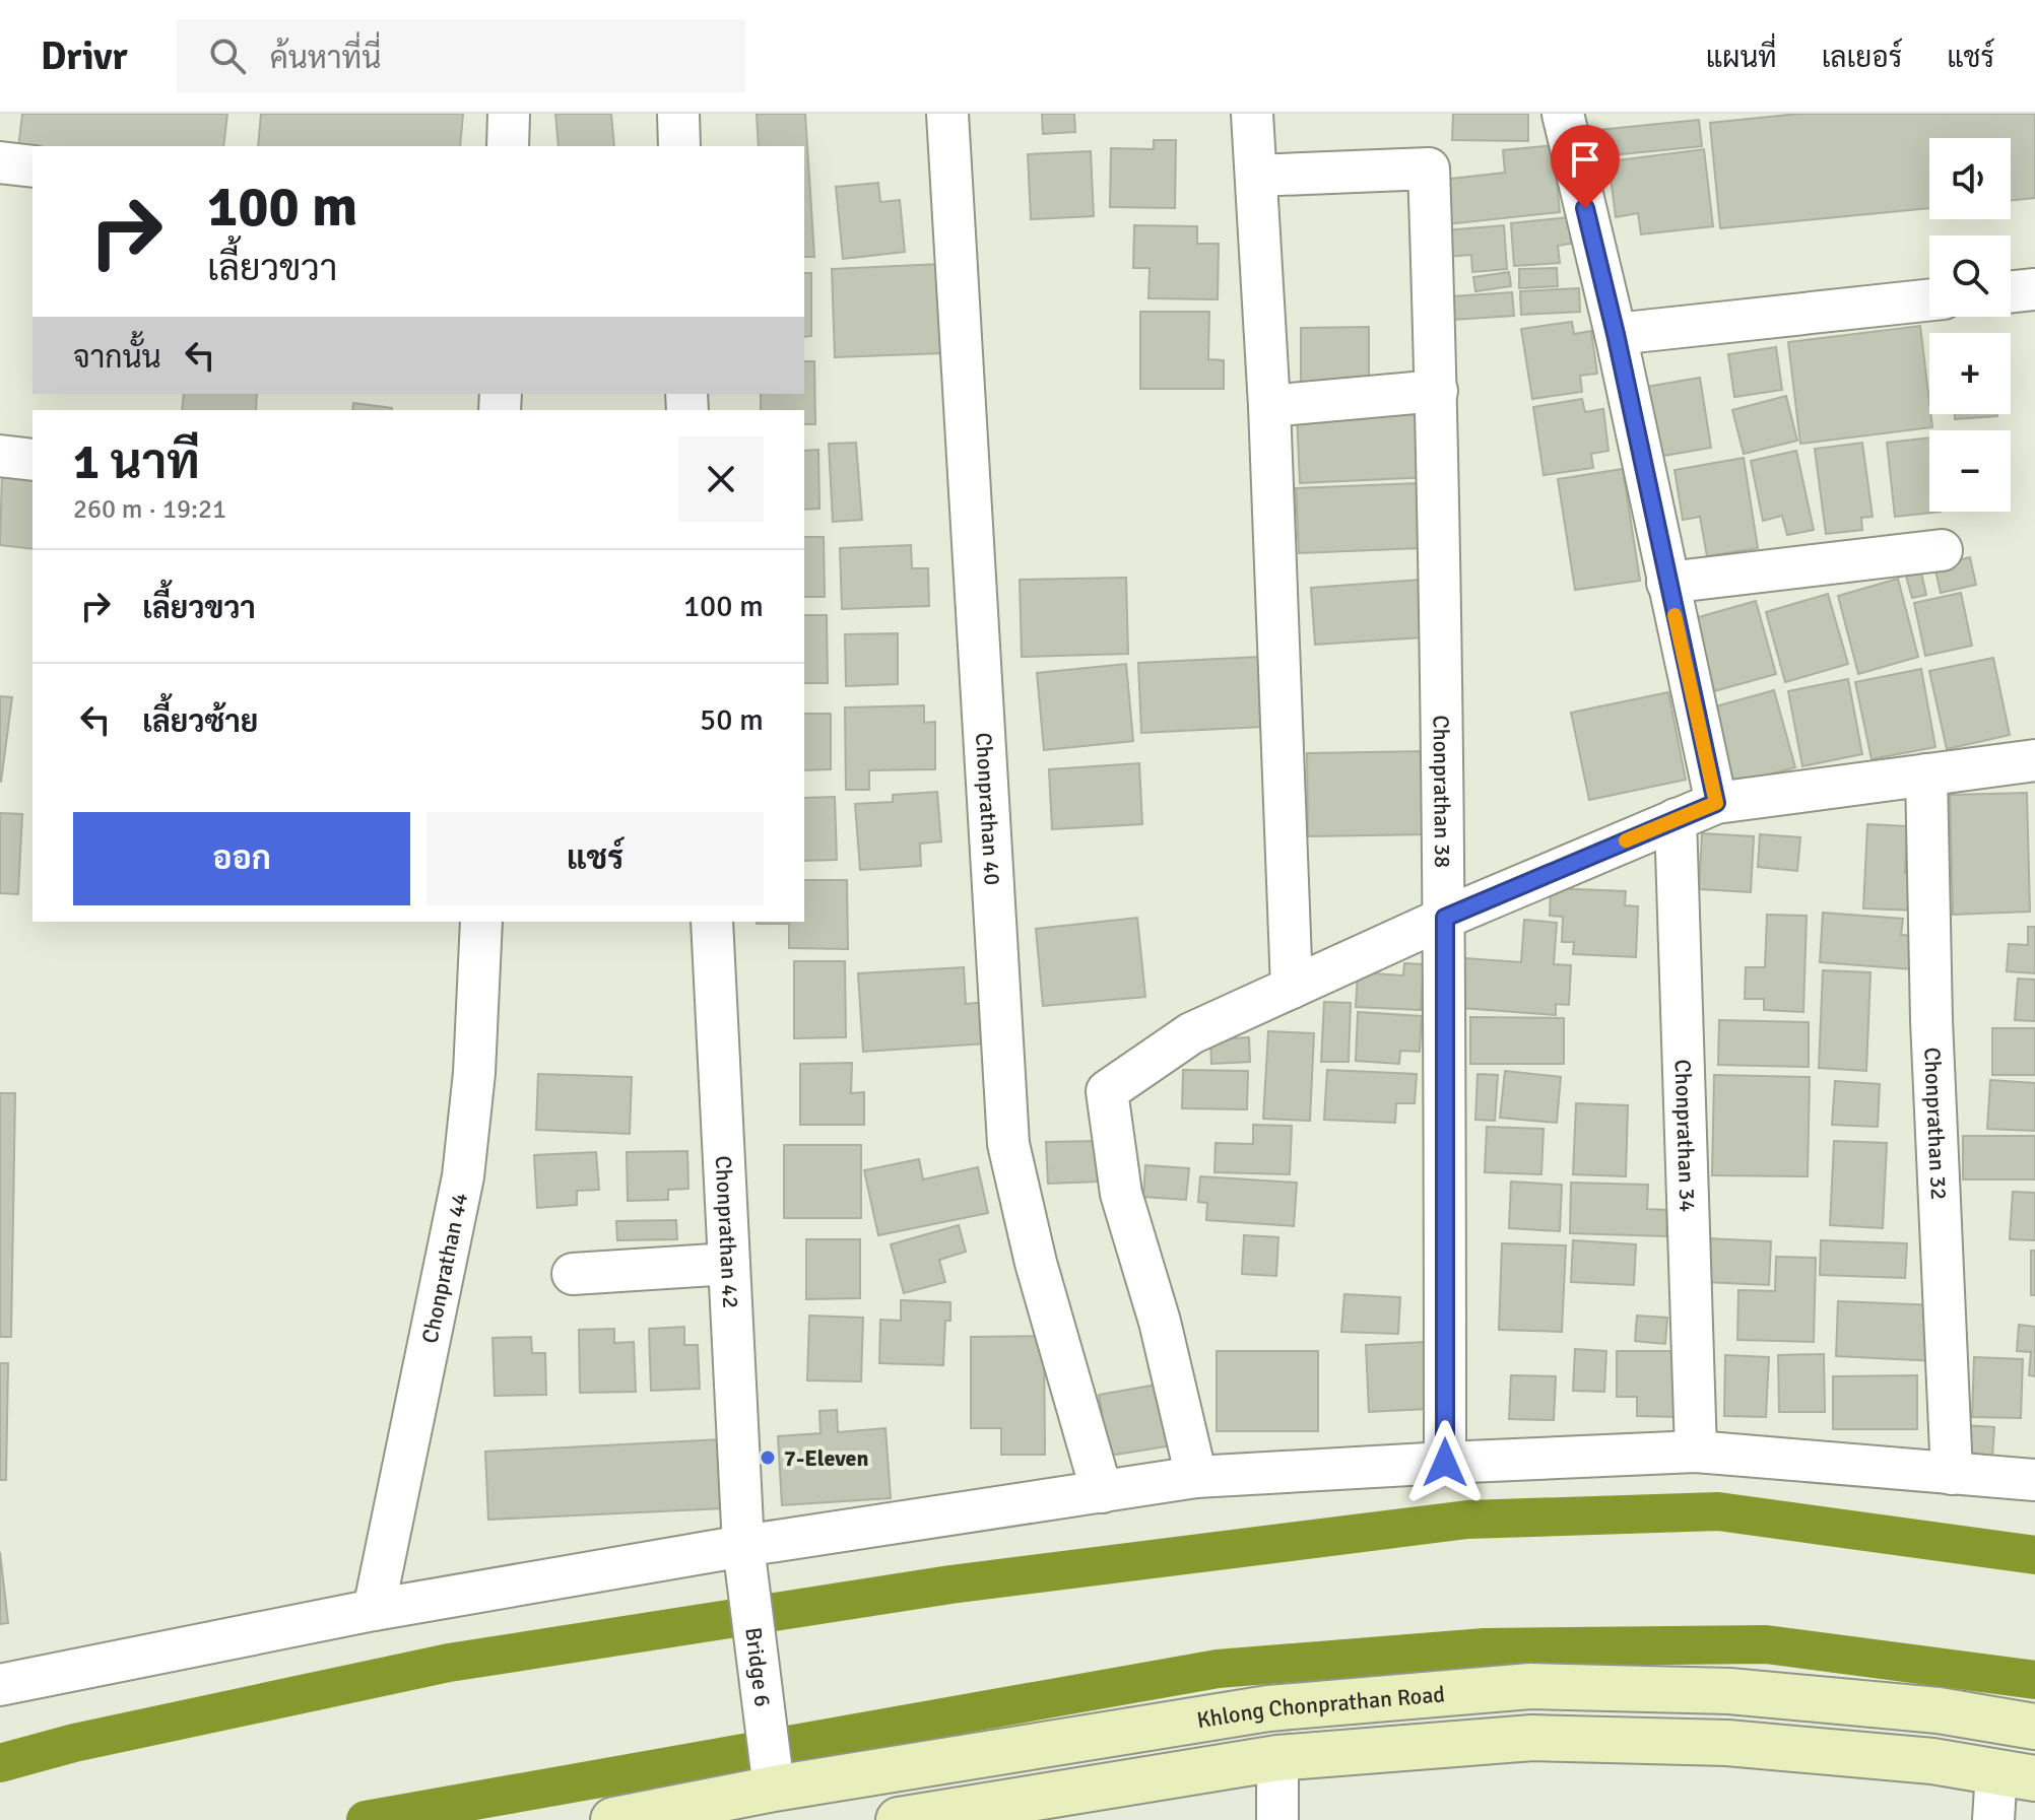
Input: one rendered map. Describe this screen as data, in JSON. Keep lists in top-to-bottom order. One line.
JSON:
{"streets":{"street":["Chonprathan 38","Chonprathan 40","Chonprathan 32","Chonprathan 34","Chonprathan 42","Chonprathan 44","Bridge 6","Khlong Chonprathan Road"]},"crossings":[["Chonprathan 42","Bridge 6"],["Bridge 6","Khlong Chonprathan Road"]],"places":["7-Eleven"],"page":{"header":"Drivr","search":"ค้นหาที่นี่","nav":["แผนที่","เลเยอร์","แชร์"],"map_buttons":["+","−"],"turn":["100 m","เลี้ยวขวา"],"then":"จากนั้น","heading":["1 นาที","260 m · 19:21"],"list":[{"name":"เลี้ยวขวา","value":"100 m"},{"name":"เลี้ยวซ้าย","value":"50 m"}],"buttons":["ออก","แชร์"]}}
